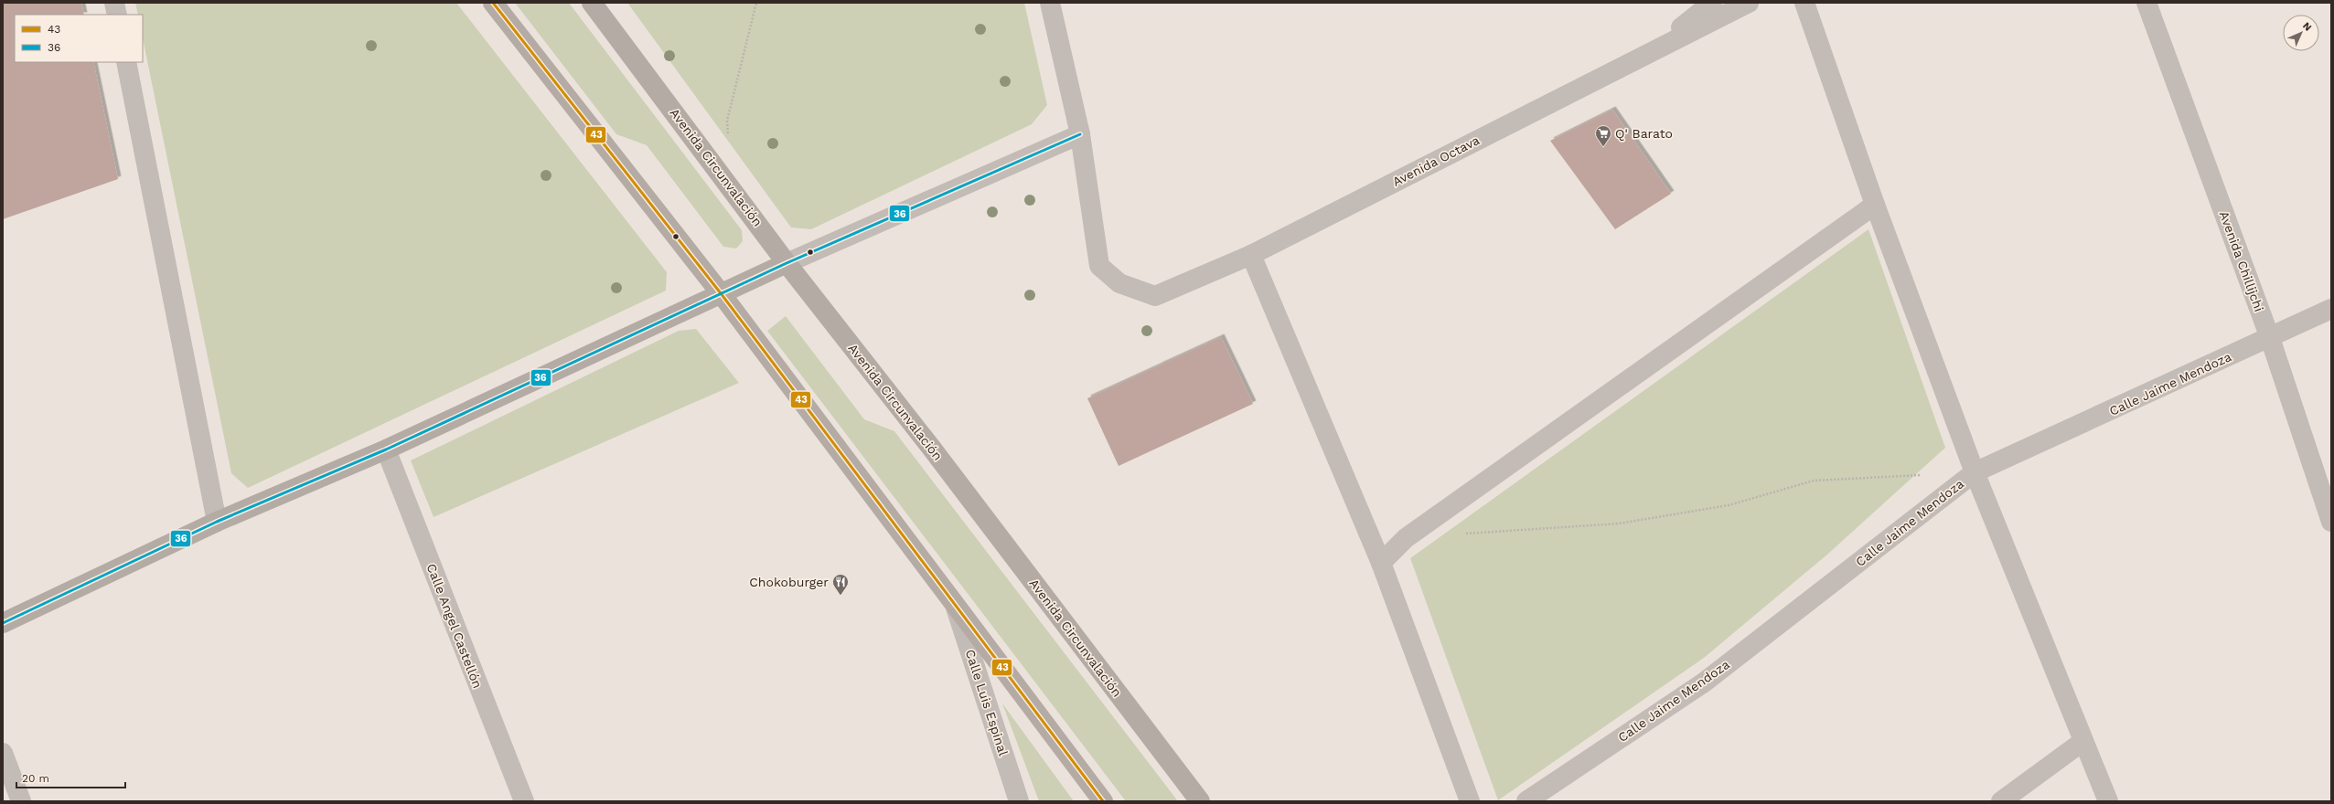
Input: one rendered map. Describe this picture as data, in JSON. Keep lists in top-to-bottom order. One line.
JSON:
{"streets":{"main road":["Avenida Circunvalación"],"street":["Avenida Octava","Avenida Chillijchi","Calle Jaime Mendoza","Calle Angel Castellón","Calle Luis Espinal"]},"crossings":[["Avenida Chillijchi","Calle Jaime Mendoza"]],"places":{"supermarket":["Q' Barato"],"restaurant":["Chokoburger"]},"lines":["transit line 43","transit line 36"],"legend":["43","36"],"scale_bar":"20 m","north":"top right"}
